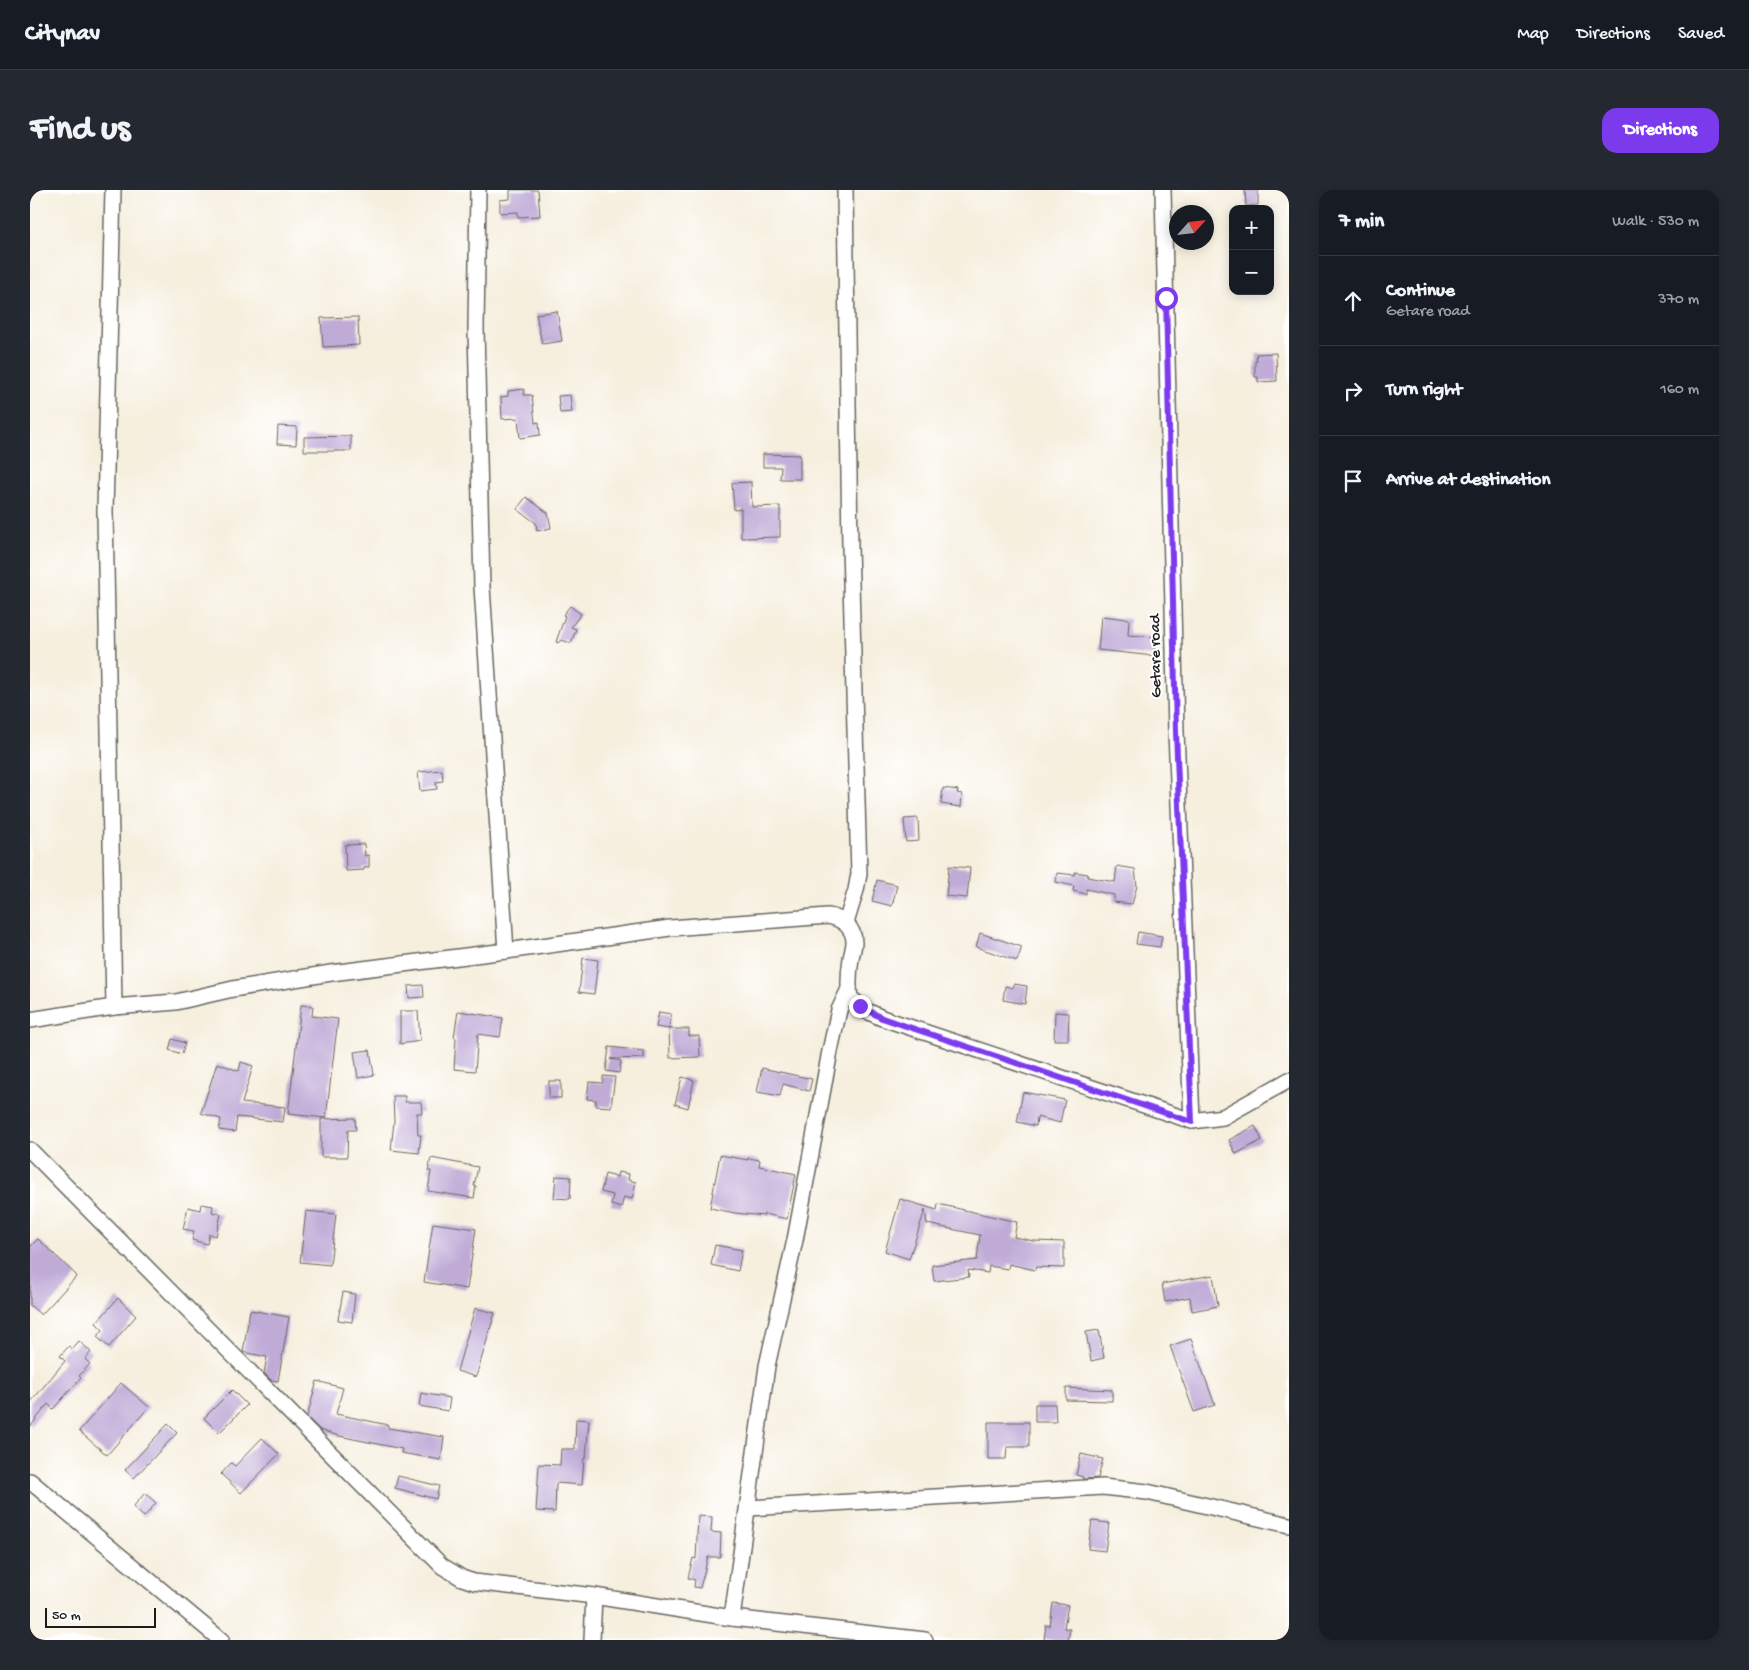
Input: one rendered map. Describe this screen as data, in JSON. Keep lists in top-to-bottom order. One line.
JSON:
{"streets":{"street":["Getare road"]},"scale_bar":"50 m","north":"top right","page":{"header":"Citynav","nav":["Map","Directions","Saved"],"buttons":"Directions","title":"Find us","heading":["7 min","Walk · 530 m"],"map_buttons":["+","−"],"list":[["Continue","Getare road","370 m"],["Turn right","160 m"],"Arrive at destination"],"scale":"50 m"}}
